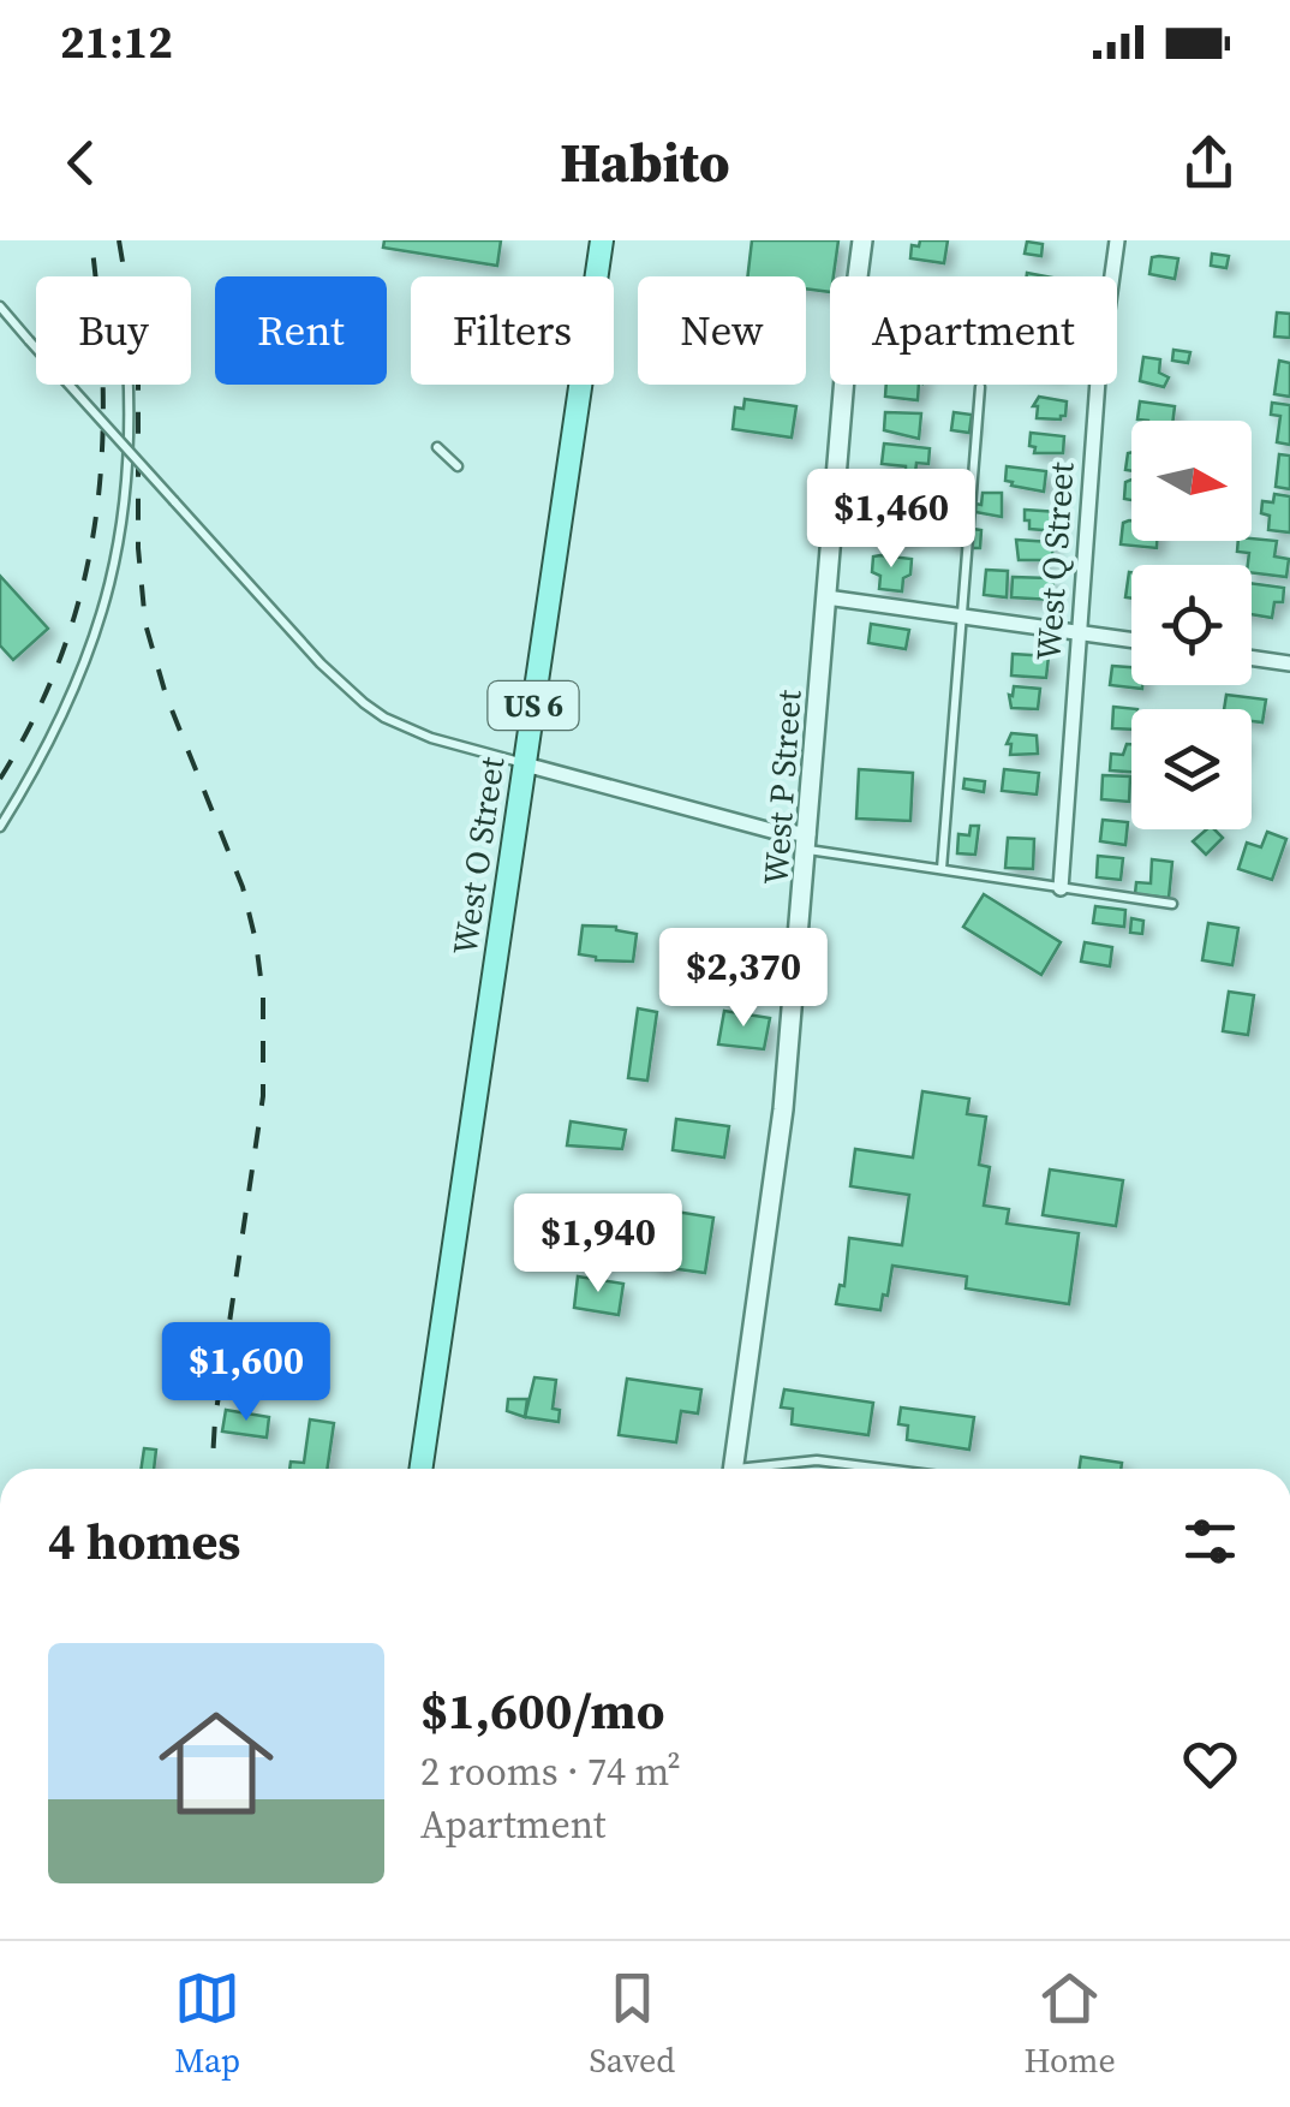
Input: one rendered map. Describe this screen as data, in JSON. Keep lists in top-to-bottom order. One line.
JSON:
{"streets":{"main road":["US 6","West O Street"],"street":["West Q Street","West P Street"]},"north":"right","page":{"status":"21:12","header":"Habito","chip":["Buy","Rent","Filters","New","Apartment"],"price":["$1,460","$2,370","$1,940","$1,600"],"heading":"4 homes","list":[{"name":"$1,600/mo","note":"2 rooms · 74 m² · Apartment"}],"tabs":["Map","Saved","Home"]}}
